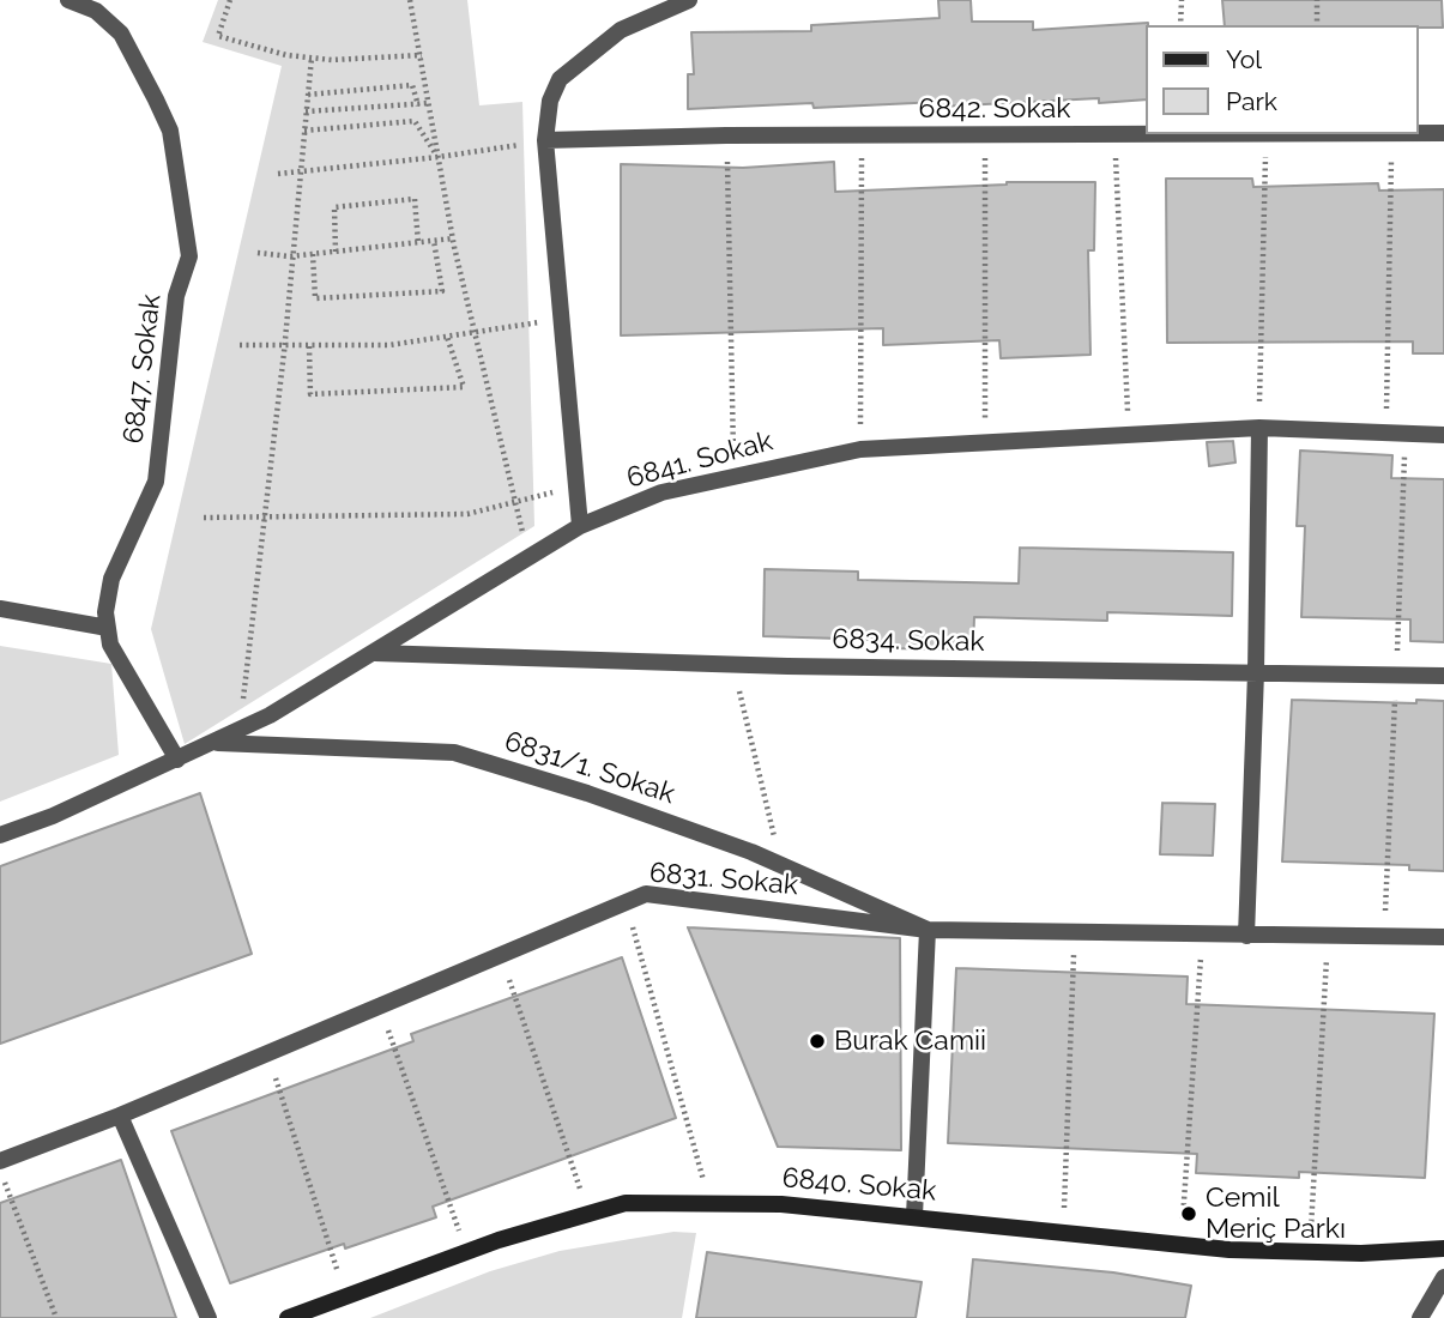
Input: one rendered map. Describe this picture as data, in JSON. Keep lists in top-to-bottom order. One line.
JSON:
{"streets":{"street":["6842. Sokak","6847. Sokak","6841. Sokak","6834. Sokak","6831/1. Sokak","6831. Sokak","6840. Sokak"]},"crossings":[["6847. Sokak","6841. Sokak"],["6841. Sokak","6834. Sokak"],["6841. Sokak","6831/1. Sokak"],["6831/1. Sokak","6831. Sokak"]],"places":["Burak Camii","Cemil Meriç Parkı"],"legend":["Yol","Park"]}
